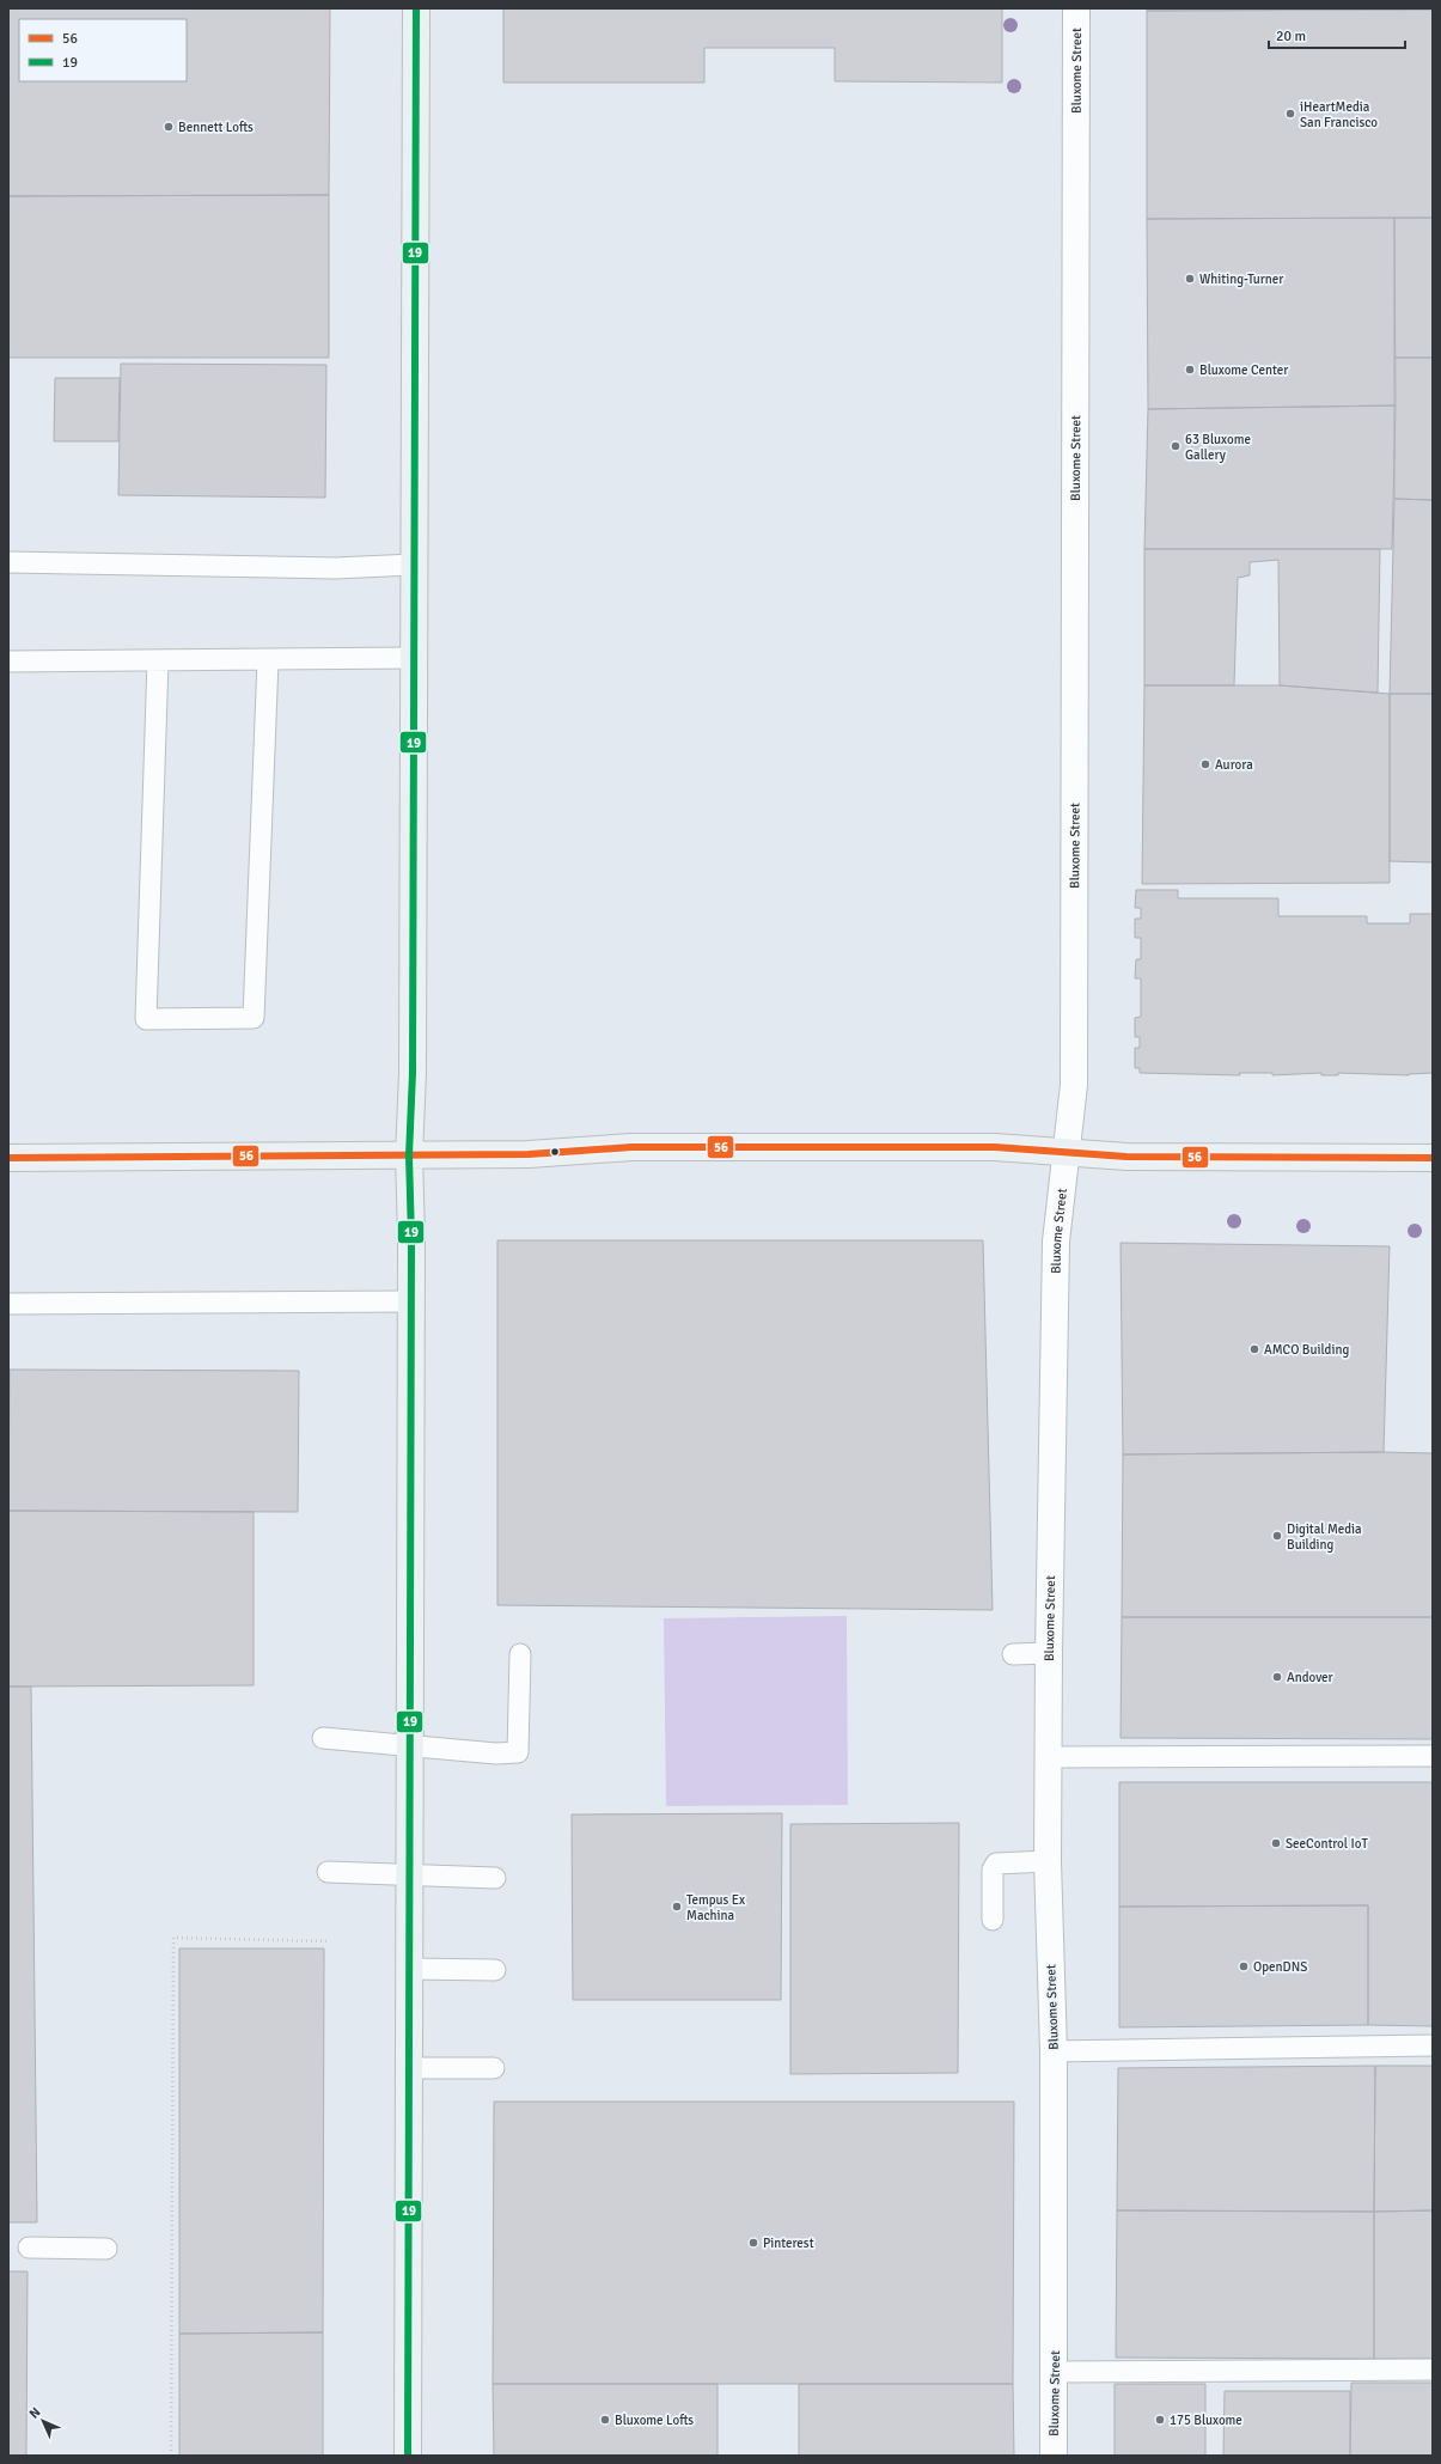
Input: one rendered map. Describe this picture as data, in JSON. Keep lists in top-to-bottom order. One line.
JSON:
{"streets":{"street":["Bluxome Street"]},"places":["iHeartMedia San Francisco","Bennett Lofts","Whiting-Turner","Bluxome Center","63 Bluxome Gallery","Aurora","AMCO Building","Digital Media Building","Andover","SeeControl IoT","Tempus Ex Machina","OpenDNS","Pinterest","Bluxome Lofts","175 Bluxome"],"lines":["transit line 19","transit line 56"],"legend":["56","19"],"scale_bar":"20 m","north":"top left"}
